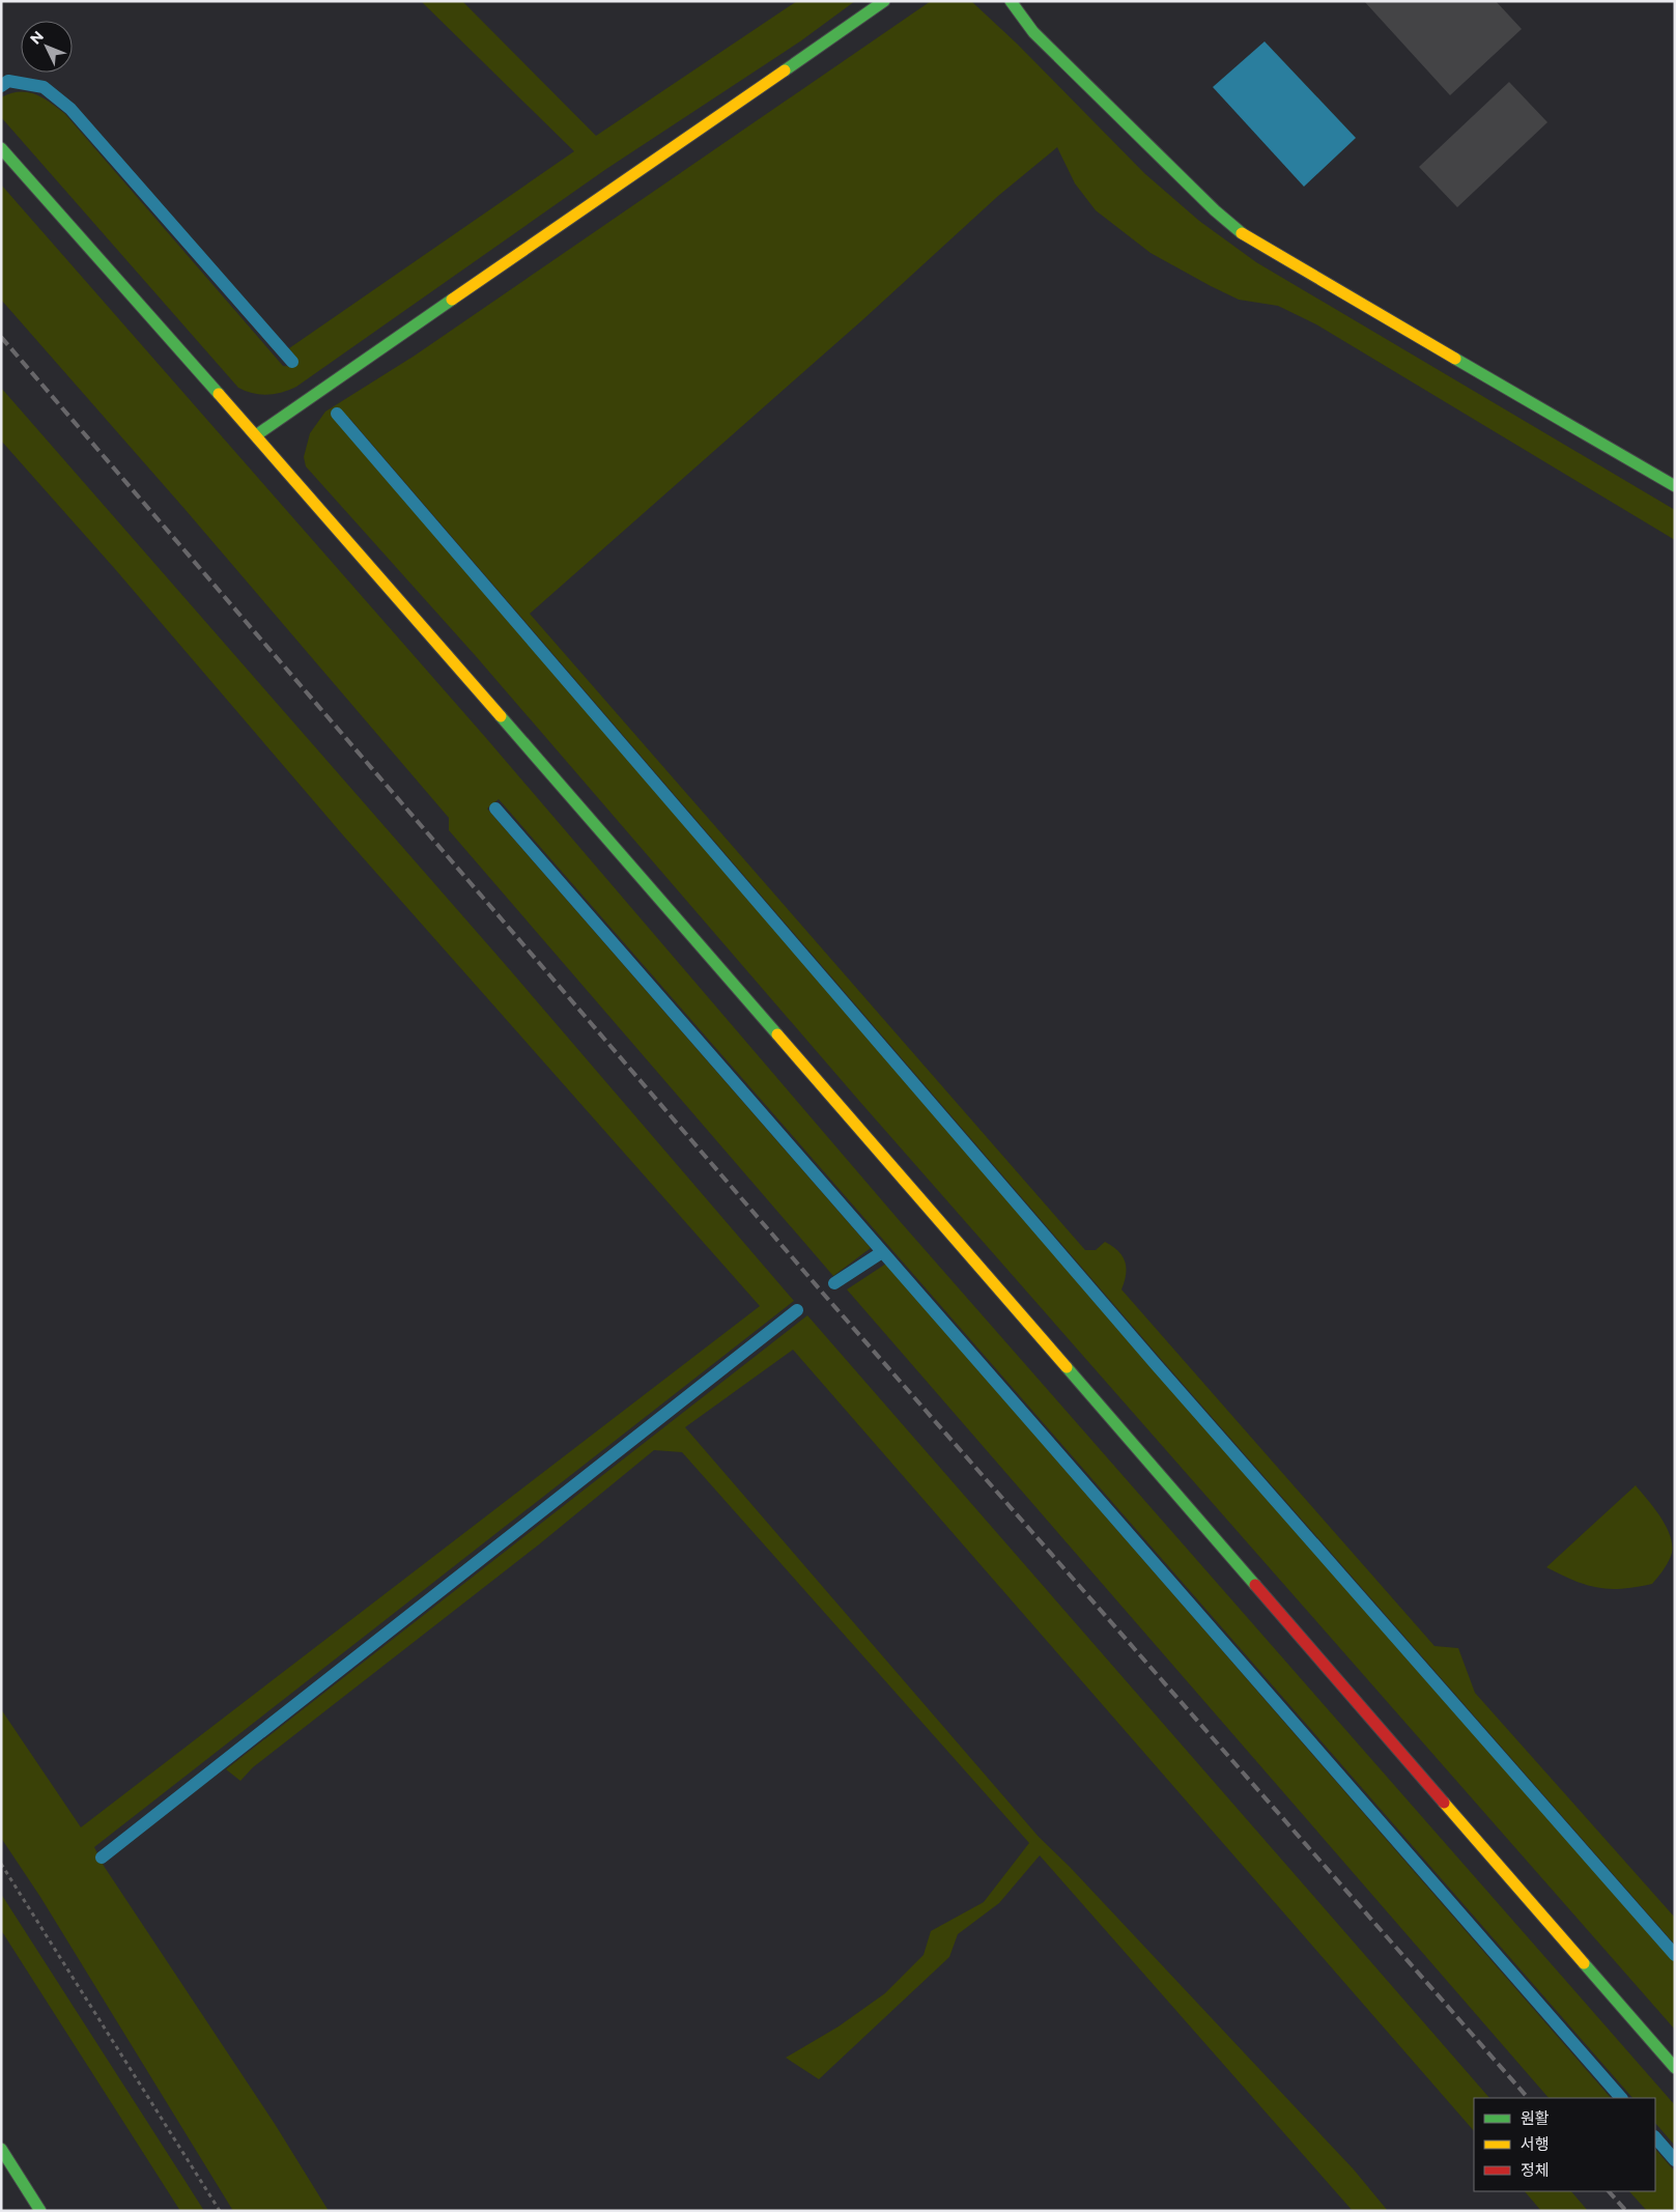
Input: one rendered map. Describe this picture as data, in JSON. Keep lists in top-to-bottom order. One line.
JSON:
{"legend":["원활","서행","정체"],"north":"top left"}
